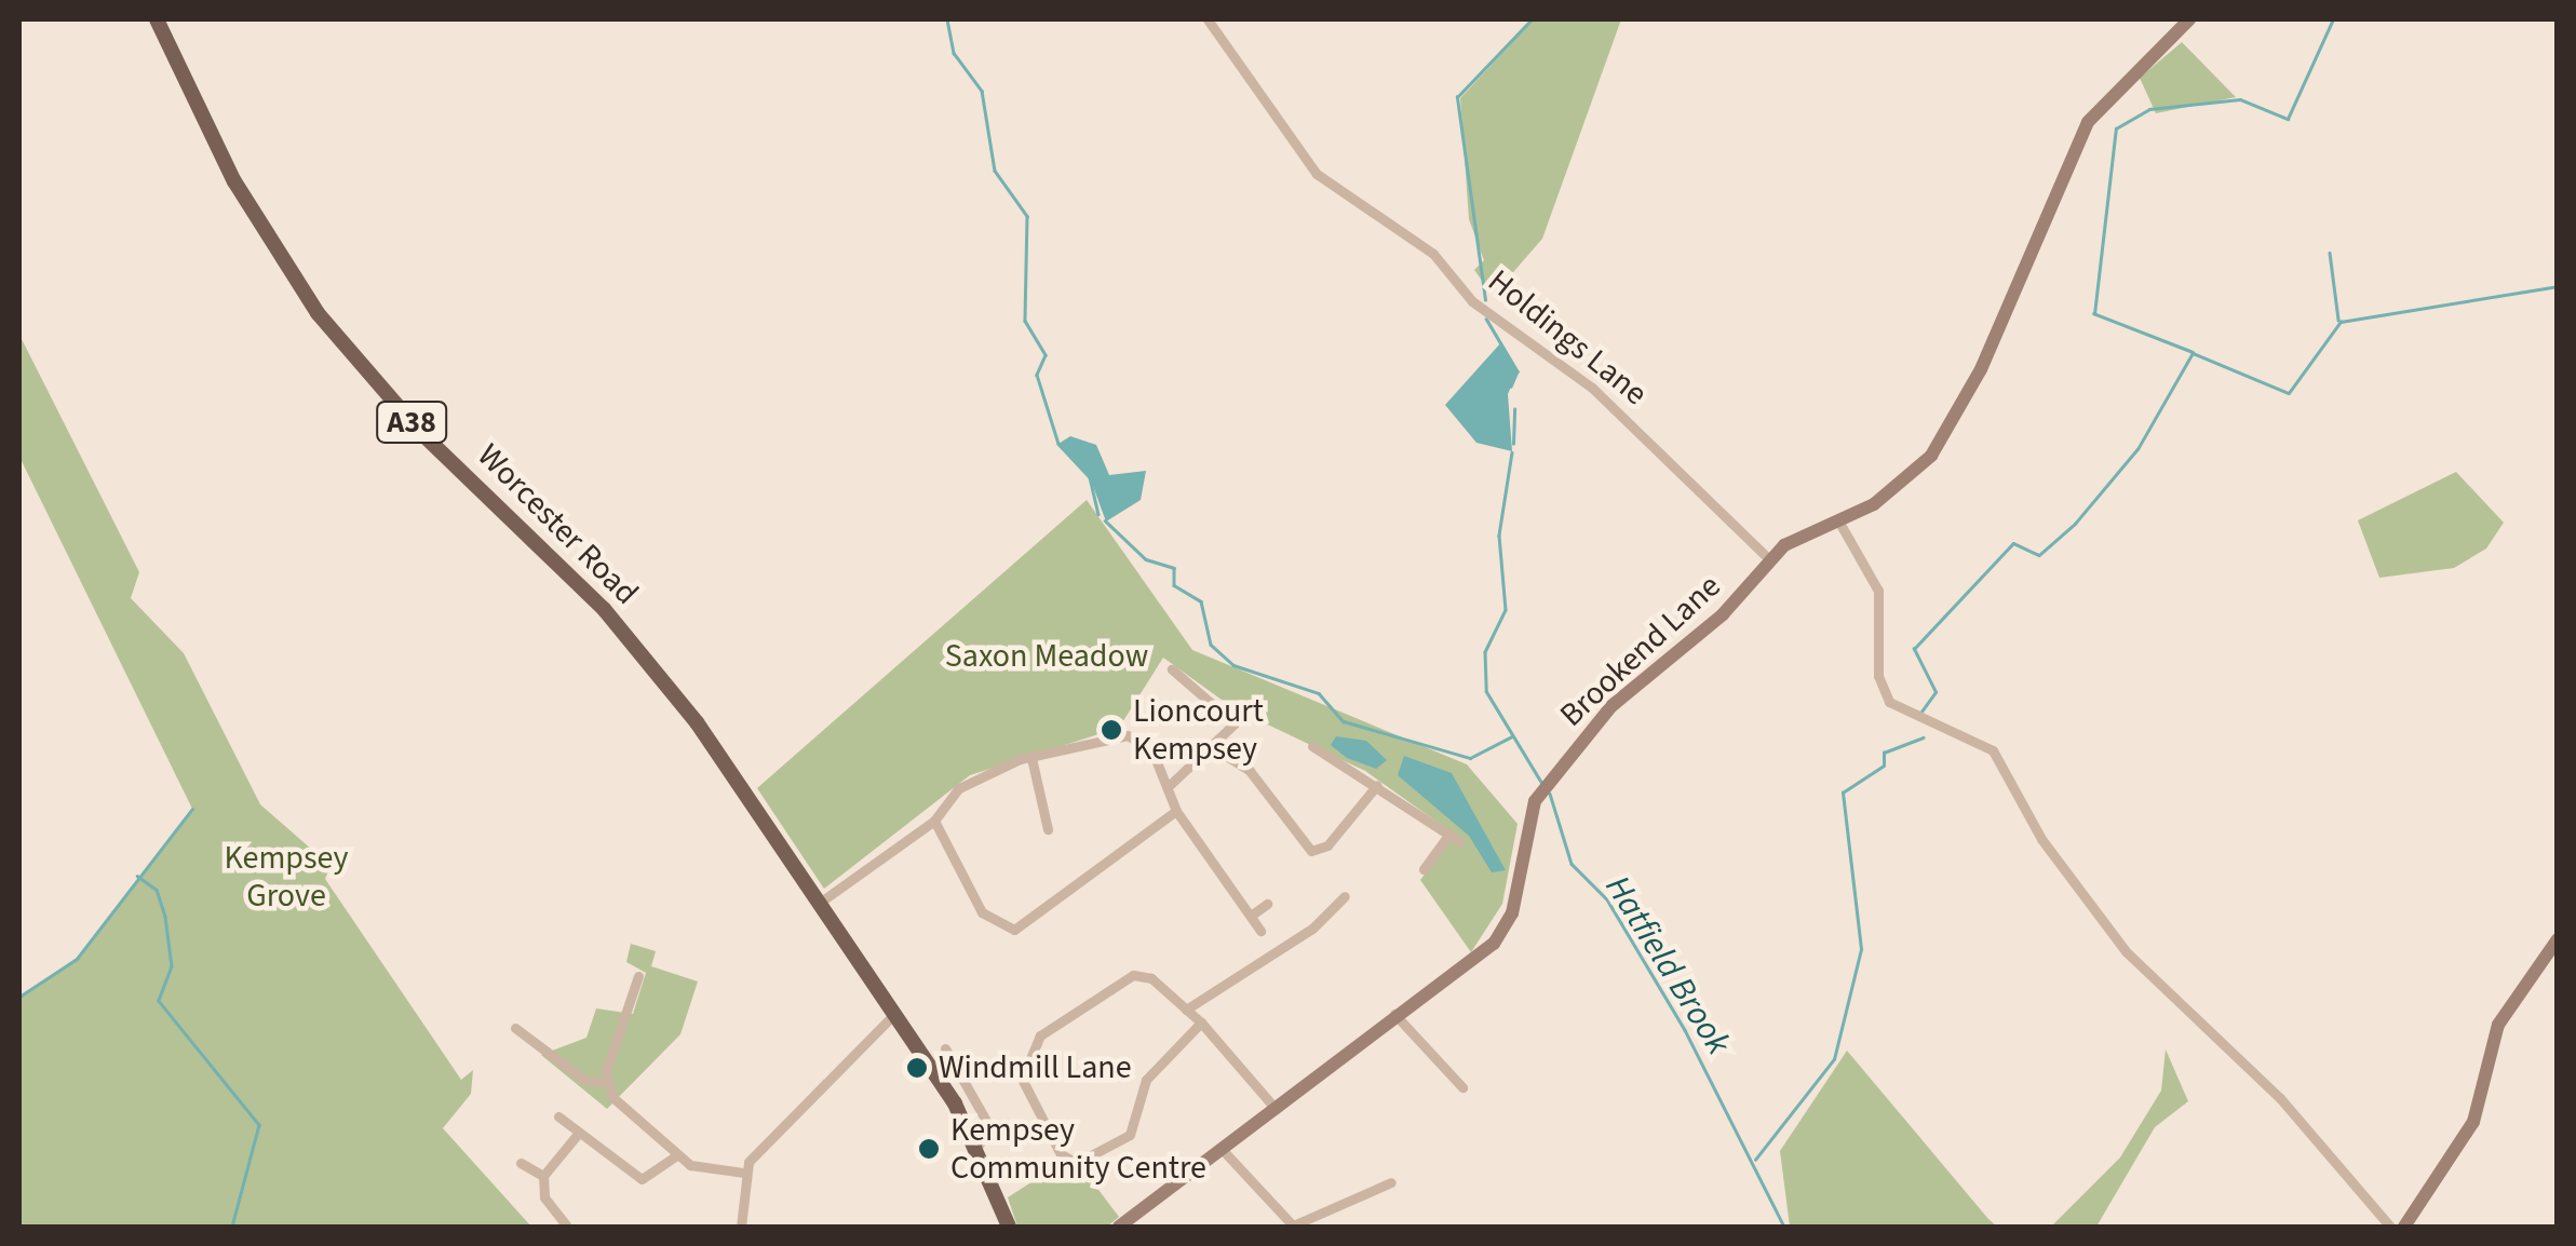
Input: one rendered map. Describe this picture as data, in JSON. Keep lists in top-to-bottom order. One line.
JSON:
{"streets":{"main road":["A38","Worcester Road"],"street":["Holdings Lane","Brookend Lane"]},"crossings":[["Holdings Lane","Brookend Lane"],["A38","Worcester Road"]],"water":["Hatfield Brook"],"parks":["Saxon Meadow","Kempsey Grove"],"places":["Lioncourt Kempsey","Windmill Lane","Kempsey Community Centre"]}
